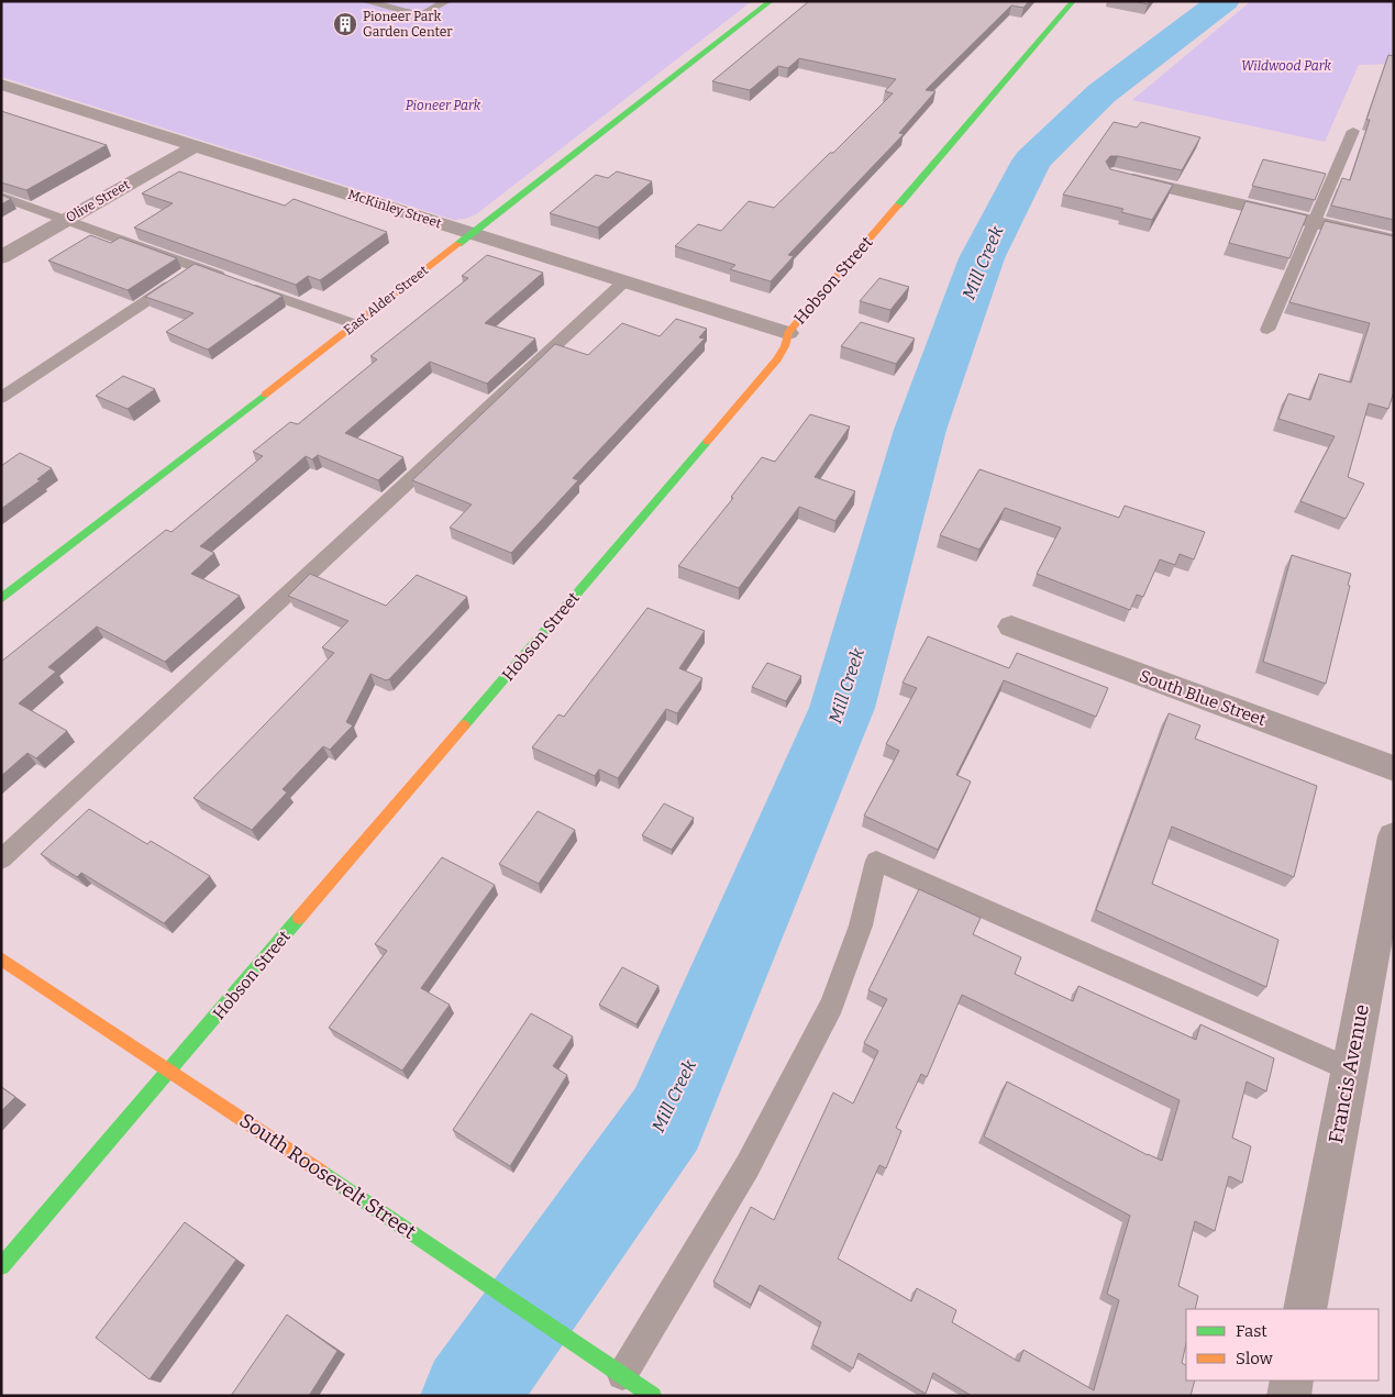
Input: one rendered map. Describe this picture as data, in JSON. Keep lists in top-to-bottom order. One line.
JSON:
{"streets":{"street":["Olive Street","McKinley Street","Hobson Street","East Alder Street","South Blue Street","Francis Avenue","South Roosevelt Street"]},"crossings":[["Olive Street","McKinley Street"],["McKinley Street","Hobson Street"],["McKinley Street","East Alder Street"],["Hobson Street","South Roosevelt Street"]],"water":["Mill Creek"],"parks":["Wildwood Park","Pioneer Park"],"places":{"building":["Pioneer Park Garden Center"]},"legend":["Fast","Slow"]}
